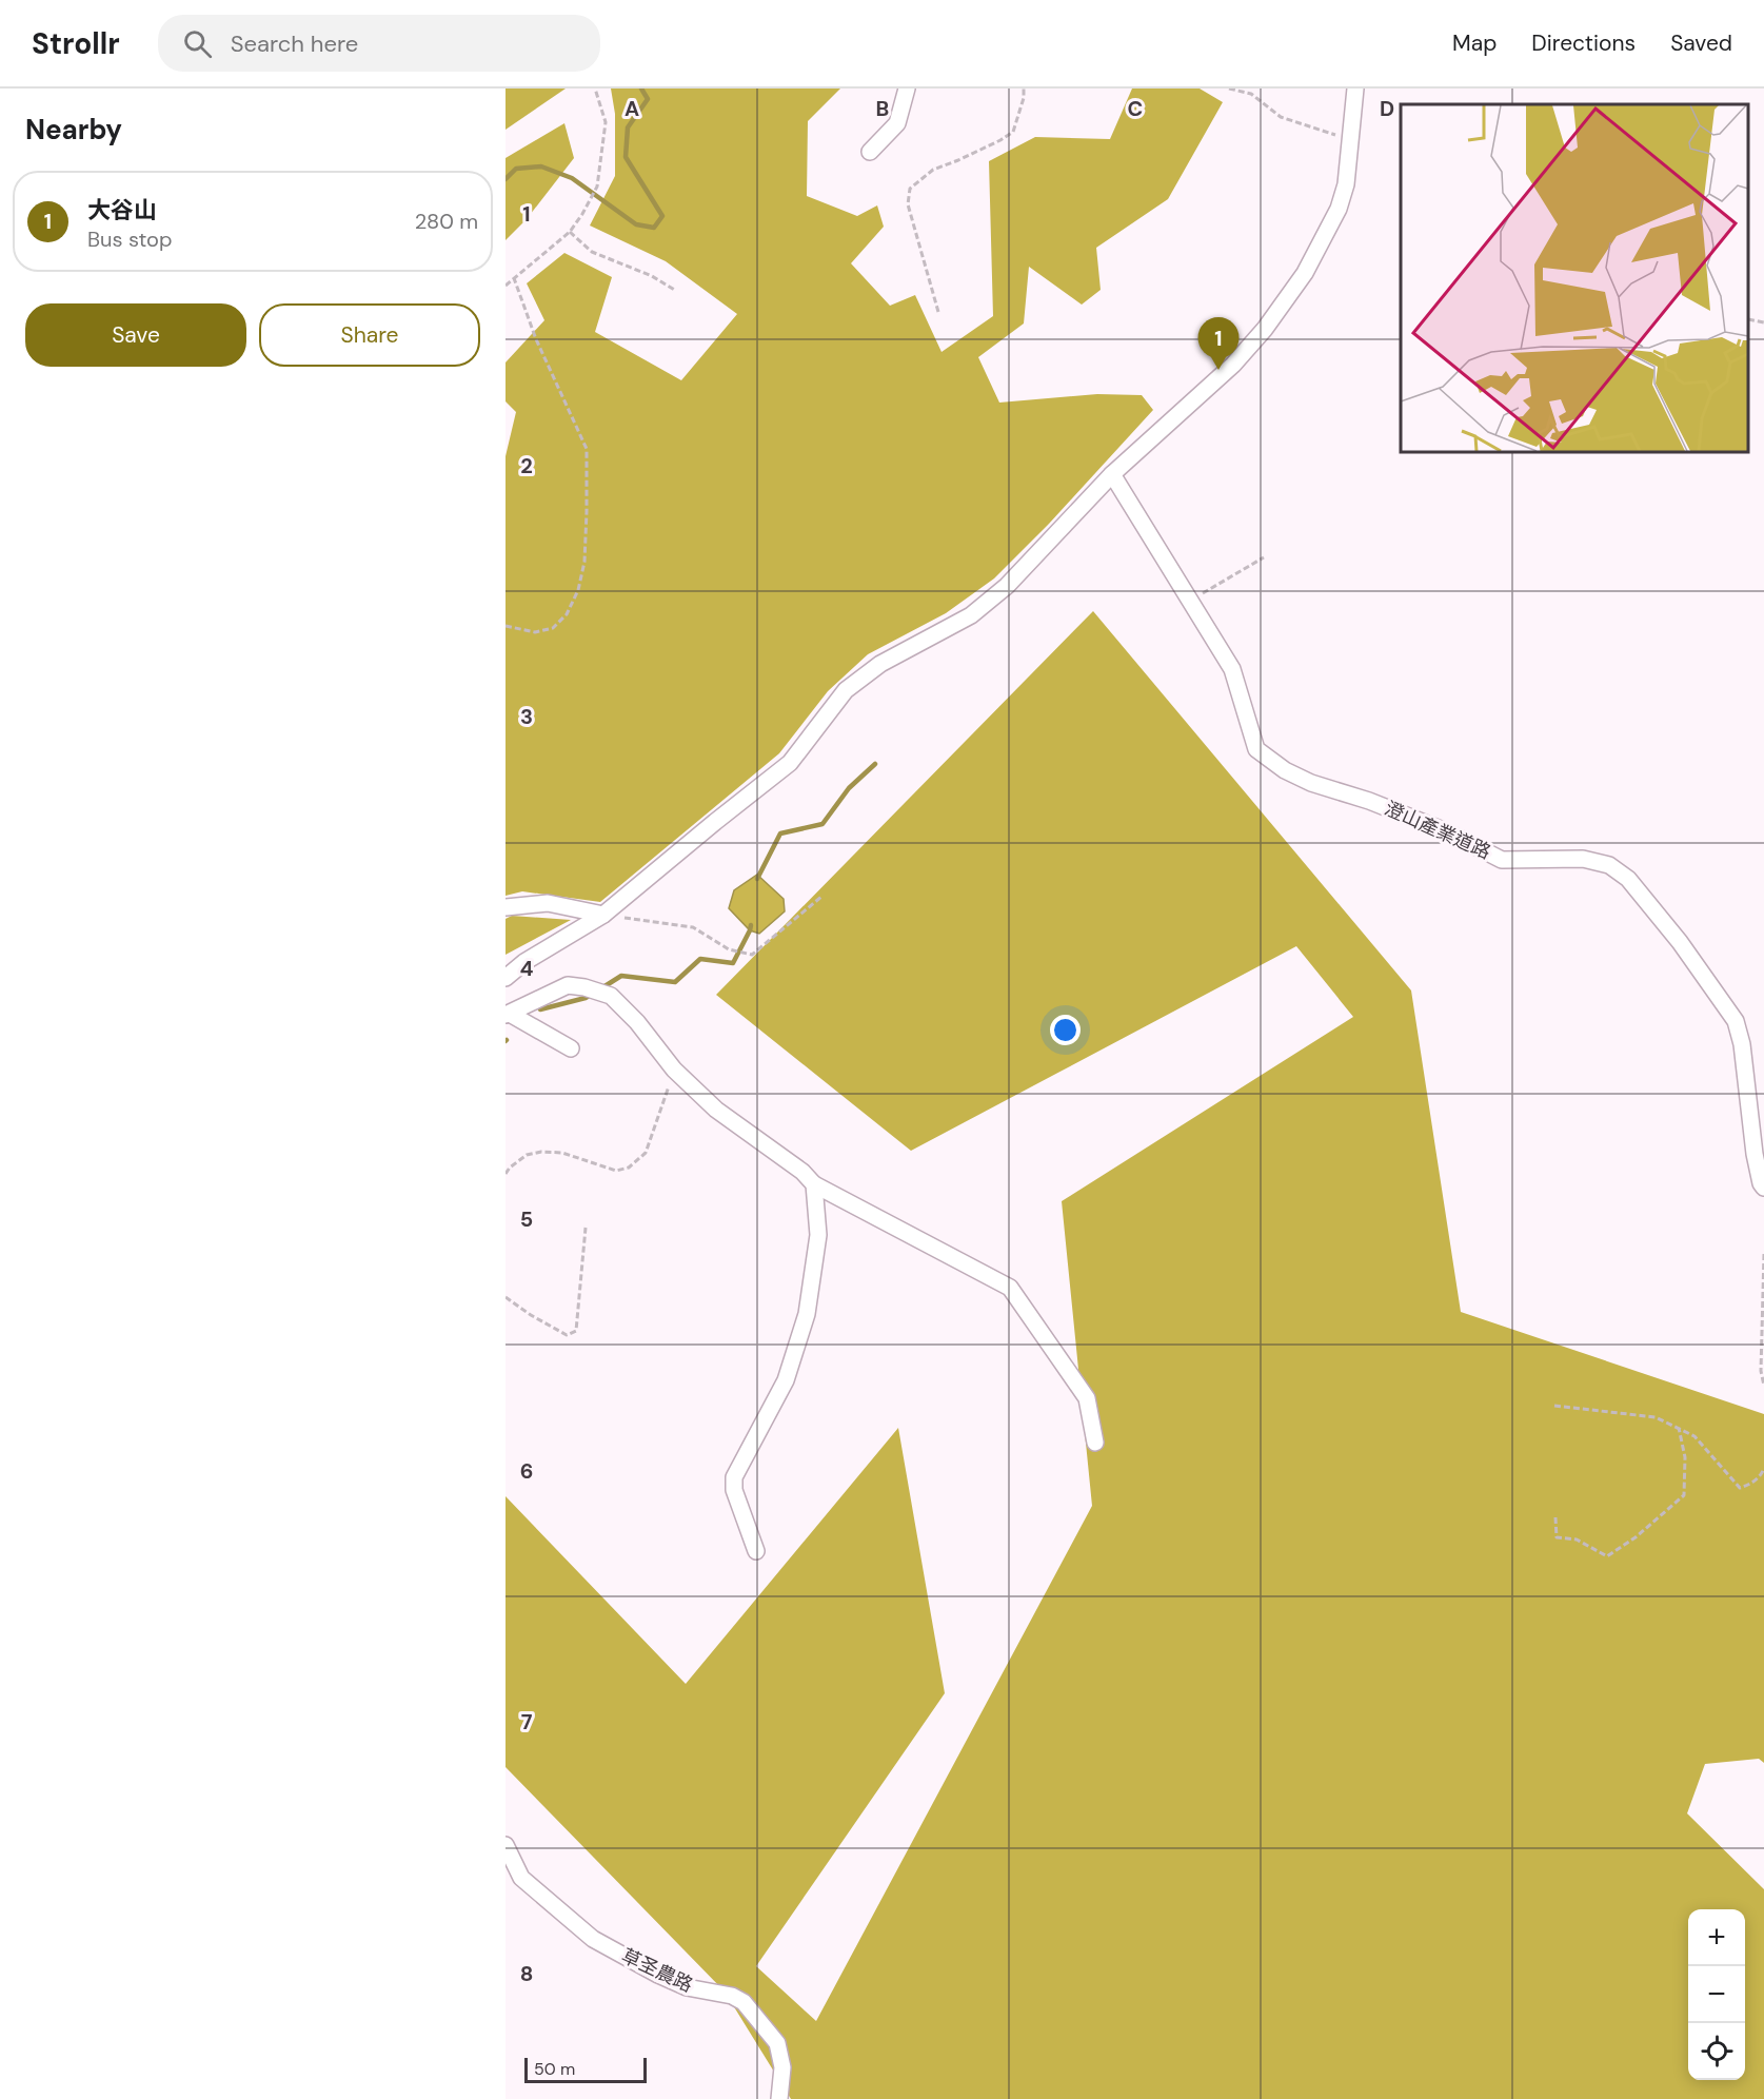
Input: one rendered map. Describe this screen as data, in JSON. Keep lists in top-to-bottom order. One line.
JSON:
{"streets":{"street":["澄山產業道路","草圣農路"]},"scale_bar":"50 m","page":{"header":"Strollr","search":"Search here","nav":["Map","Directions","Saved"],"heading":"Nearby","list":[{"mark":"1","name":"大谷山","note":"Bus stop","value":"280 m"}],"buttons":["Save","Share"],"pins":"1","map_buttons":["+","−"],"scale":"50 m"},"grid":{"columns":["A","B","C","D"],"rows":["1","2","3","4","5","6","7","8"]}}
